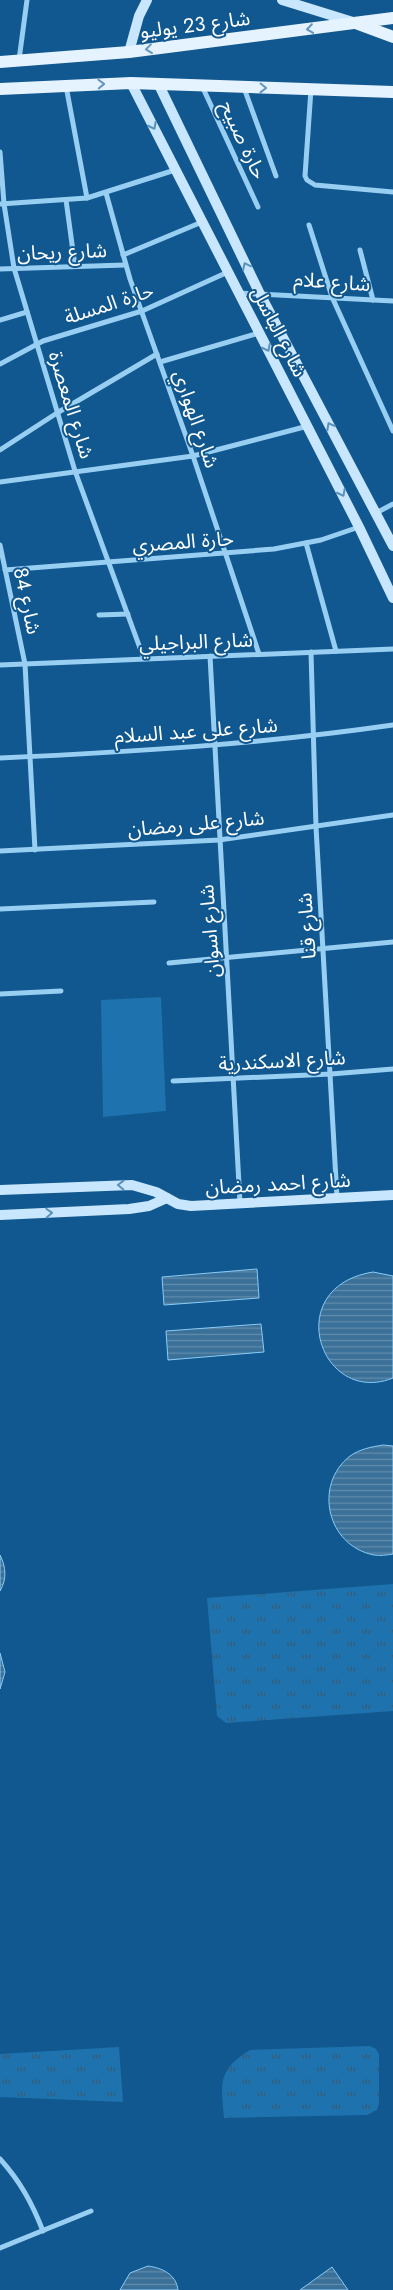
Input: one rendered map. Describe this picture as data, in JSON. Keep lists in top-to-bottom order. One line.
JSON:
{"streets":{"main road":["شارع 23 يوليو","شارع الباسل","شارع احمد رمضان"],"street":["حارة صبيح","شارع ريحان","شارع علام","حارة المسلة","شارع المعصرة","شارع الهواري","حارة المصري","شارع 84","شارع البراجيلي","شارع على عبد السلام","شارع على رمضان","شارع قنا","شارع اسوان","شارع الاسكندرية"]},"crossings":[["شارع ريحان","شارع الباسل"],["شارع ريحان","شارع المعصرة"],["شارع ريحان","شارع الهواري"],["شارع علام","شارع الباسل"],["حارة المسلة","شارع الباسل"],["حارة المسلة","شارع المعصرة"],["حارة المسلة","شارع الهواري"],["شارع الباسل","حارة المصري"],["شارع المعصرة","حارة المصري"],["شارع المعصرة","شارع البراجيلي"],["شارع الهواري","حارة المصري"],["شارع الهواري","شارع البراجيلي"],["حارة المصري","شارع 84"],["شارع 84","شارع البراجيلي"],["شارع 84","شارع على عبد السلام"],["شارع 84","شارع على رمضان"],["شارع البراجيلي","شارع قنا"],["شارع البراجيلي","شارع اسوان"],["شارع على عبد السلام","شارع قنا"],["شارع على عبد السلام","شارع اسوان"],["شارع على رمضان","شارع قنا"],["شارع على رمضان","شارع اسوان"],["شارع قنا","شارع الاسكندرية"],["شارع قنا","شارع احمد رمضان"],["شارع اسوان","شارع الاسكندرية"],["شارع اسوان","شارع احمد رمضان"]]}
